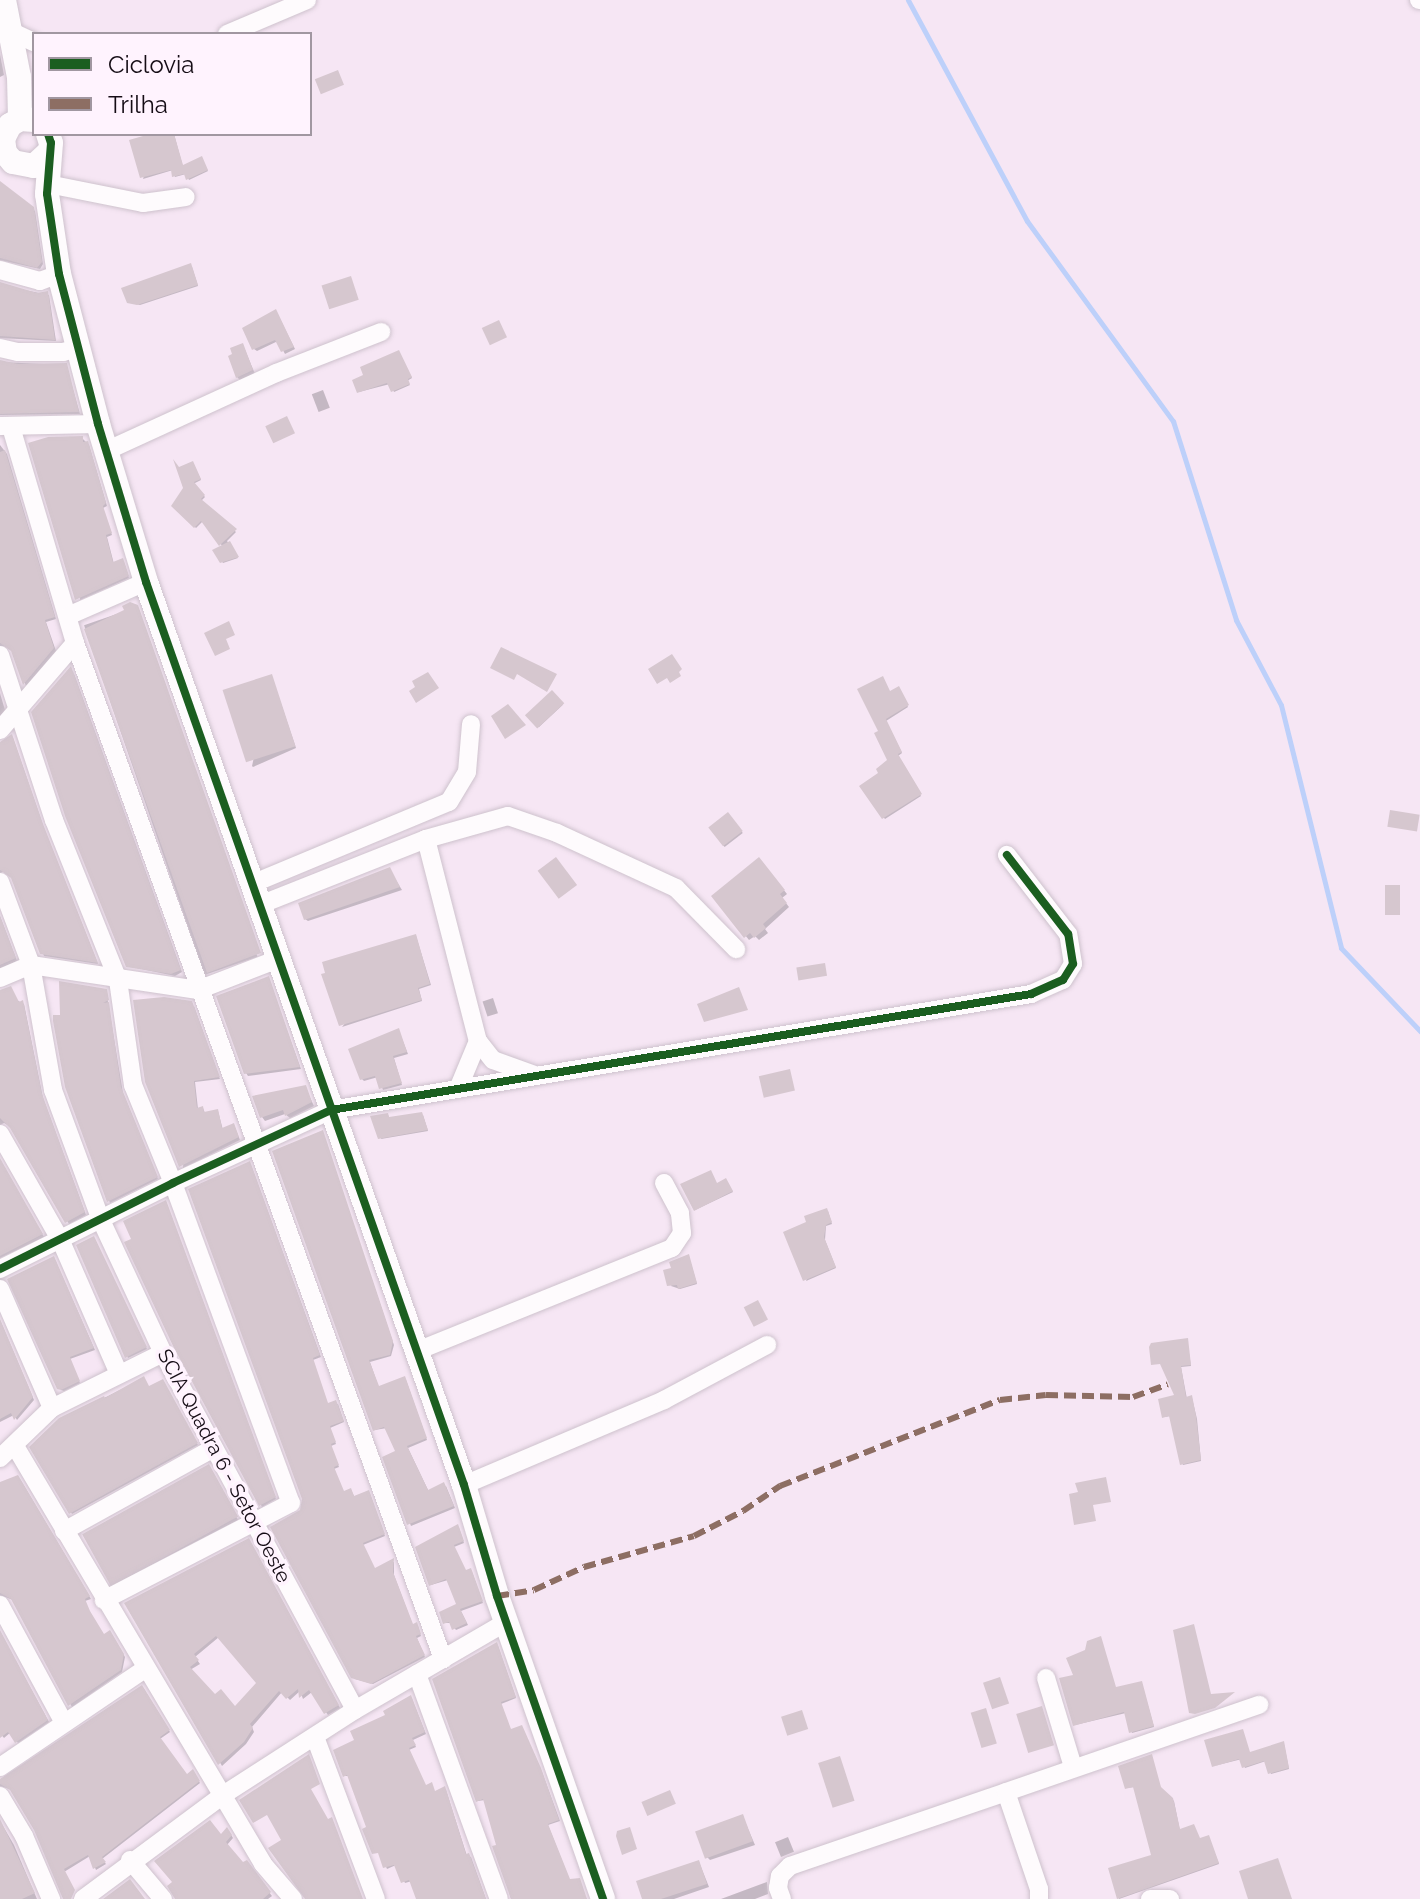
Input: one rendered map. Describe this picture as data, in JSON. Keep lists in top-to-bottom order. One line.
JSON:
{"streets":{"street":["SCIA Quadra 6 - Setor Oeste"]},"legend":["Ciclovia","Trilha"]}
